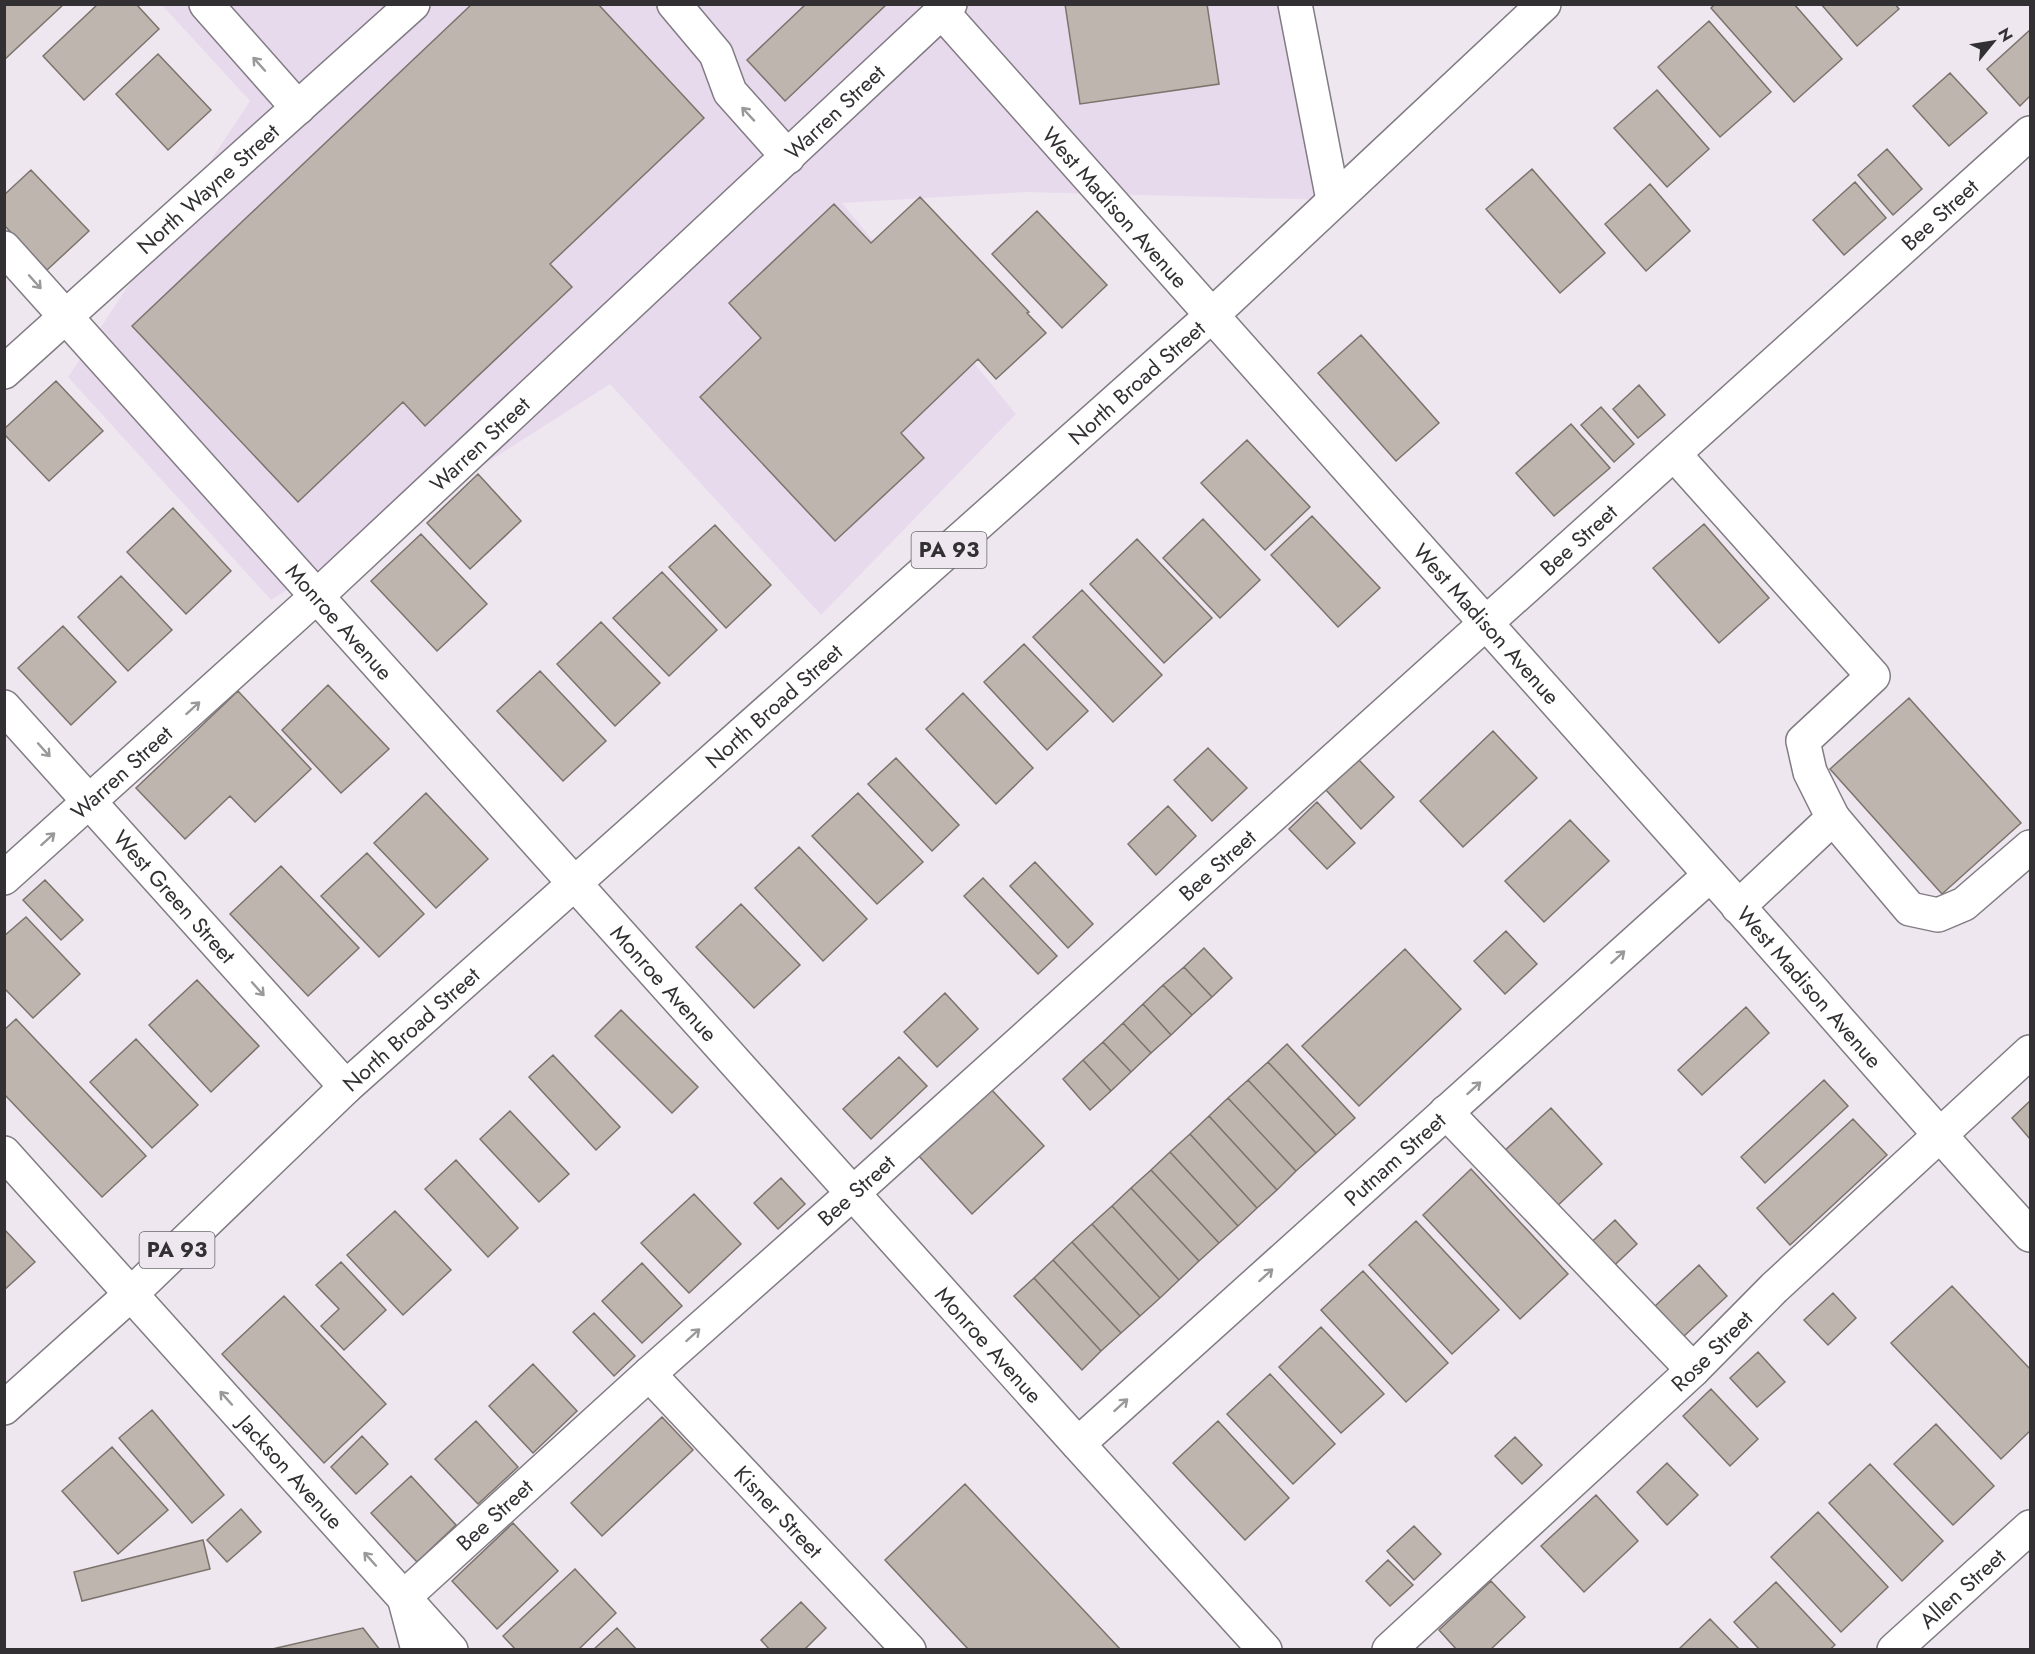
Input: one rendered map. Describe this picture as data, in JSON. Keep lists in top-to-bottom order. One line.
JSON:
{"streets":{"main road":["Warren Street","North Wayne Street","West Madison Avenue","Bee Street","North Broad Street","PA 93","Monroe Avenue","West Green Street","Putnam Street","Rose Street","Jackson Avenue","Kisner Street","Allen Street"]},"crossings":[["Warren Street","West Madison Avenue"],["Warren Street","Monroe Avenue"],["Warren Street","West Green Street"],["North Wayne Street","Monroe Avenue"],["West Madison Avenue","Bee Street"],["West Madison Avenue","North Broad Street"],["West Madison Avenue","Putnam Street"],["West Madison Avenue","Rose Street"],["Bee Street","Monroe Avenue"],["Bee Street","Jackson Avenue"],["Bee Street","Kisner Street"],["North Broad Street","Monroe Avenue"],["North Broad Street","West Green Street"],["North Broad Street","Jackson Avenue"],["Monroe Avenue","Putnam Street"]],"one_way":["West Green Street","Putnam Street","Jackson Avenue"],"north":"top right"}
